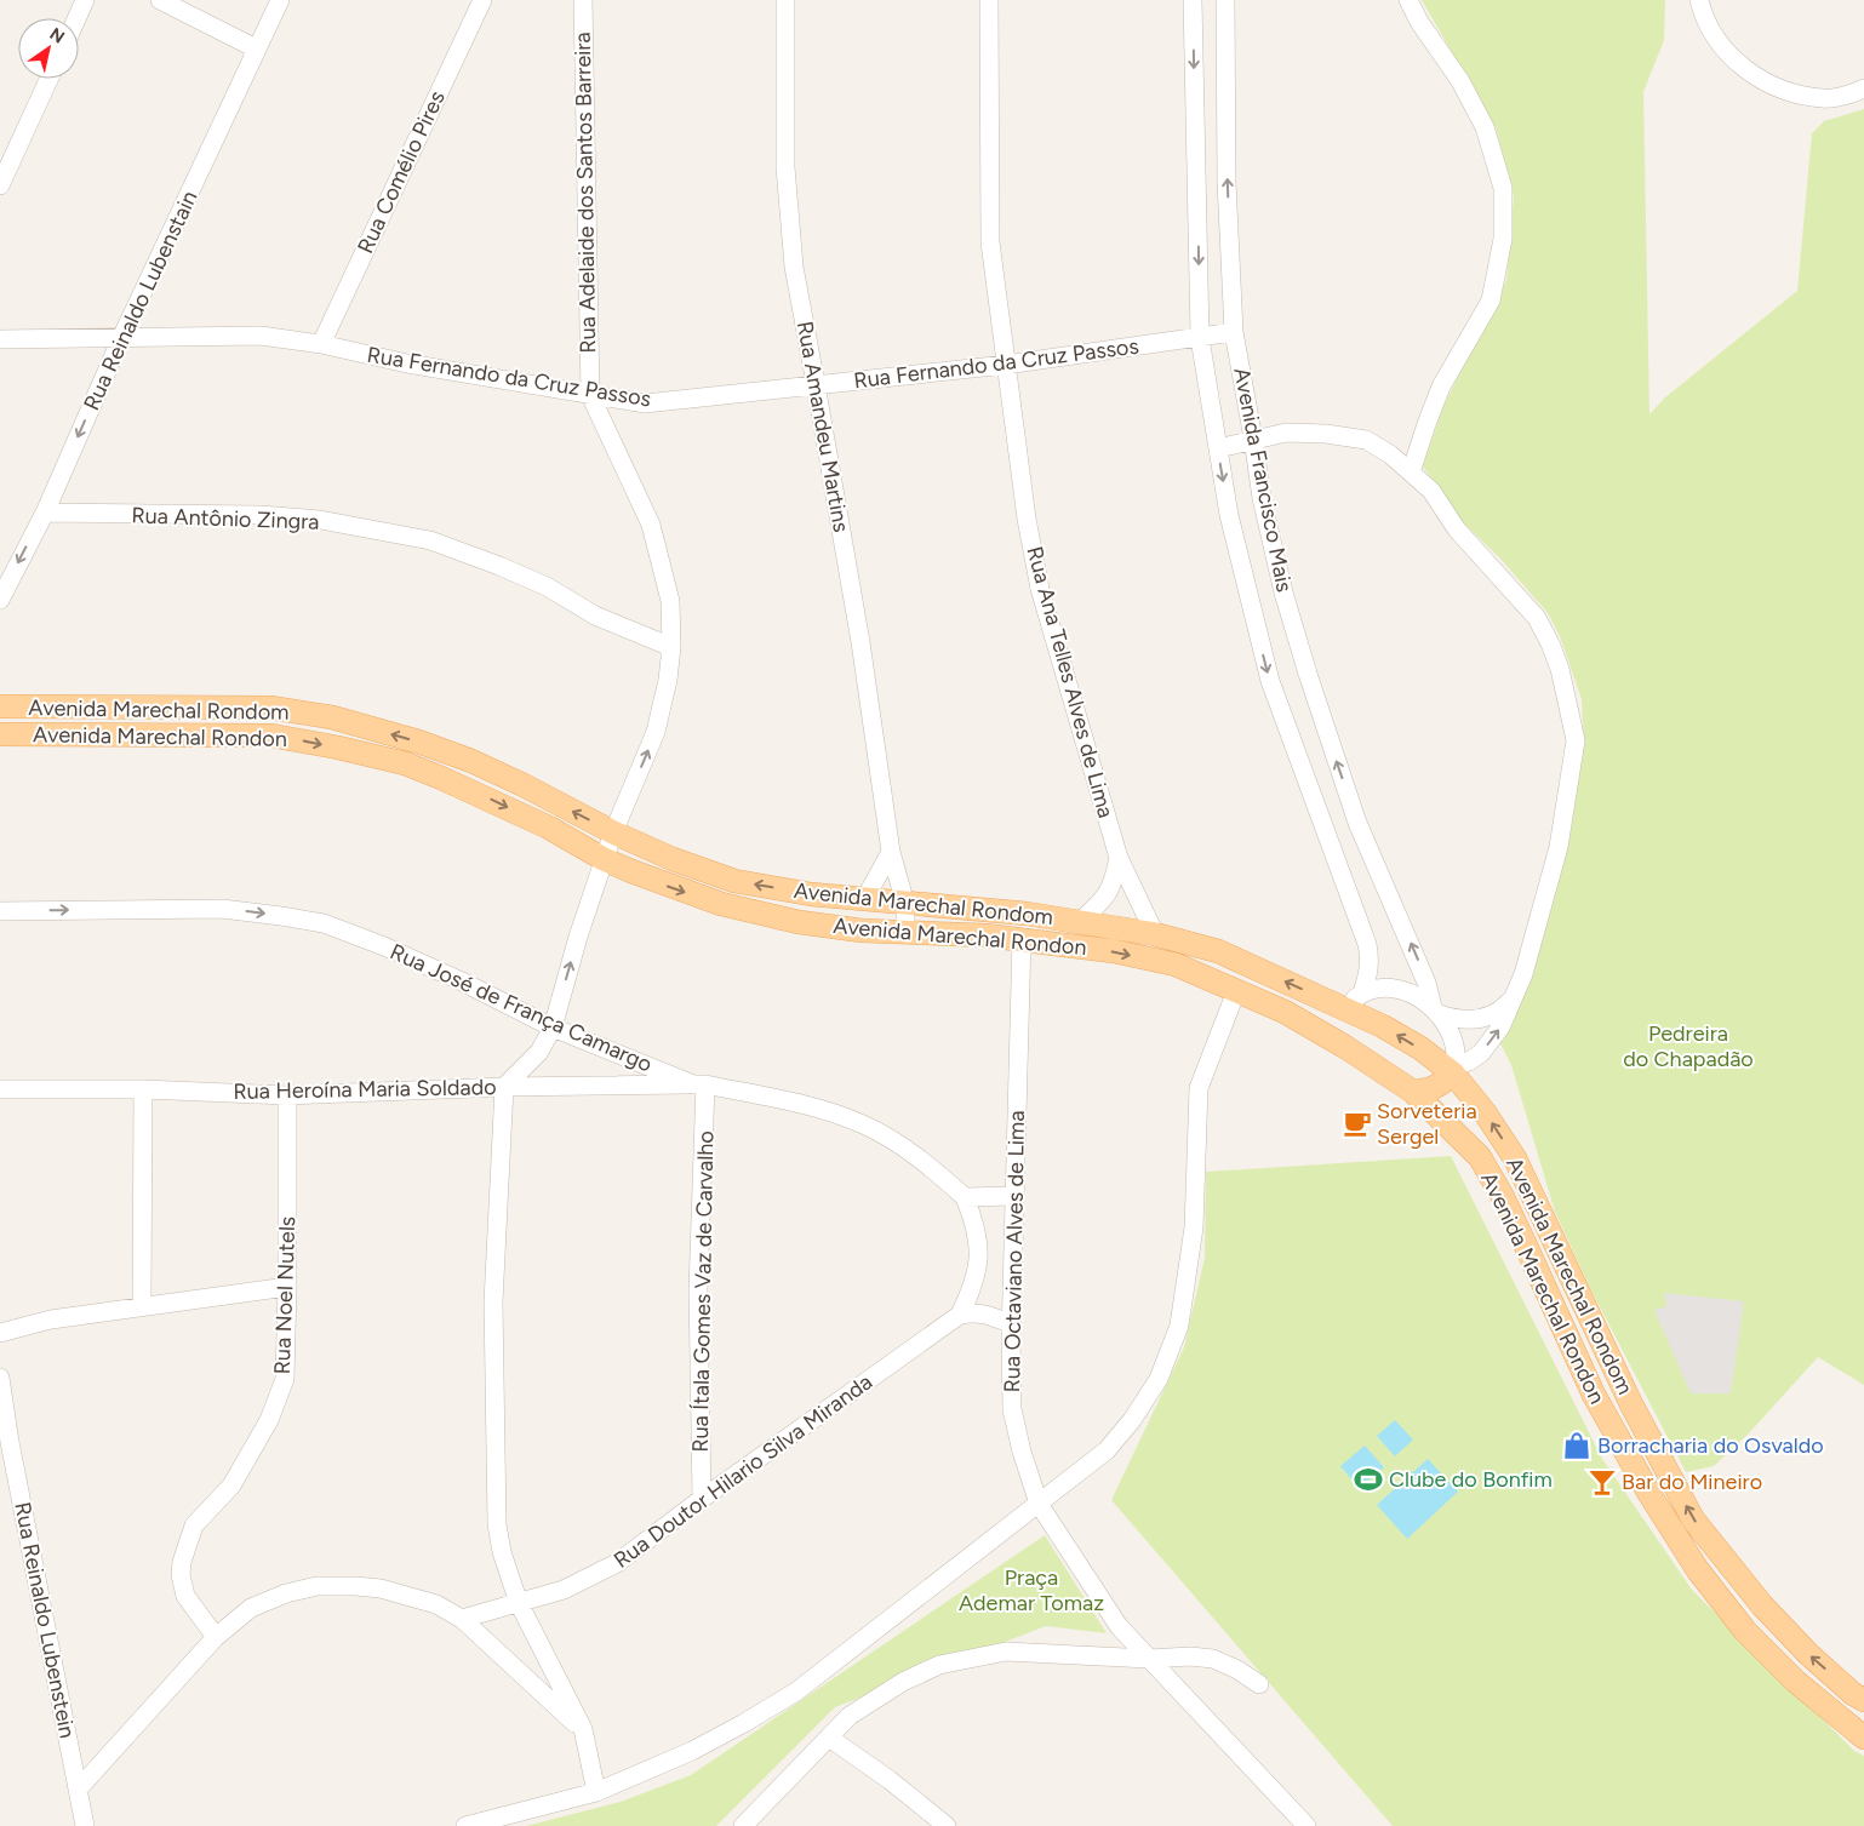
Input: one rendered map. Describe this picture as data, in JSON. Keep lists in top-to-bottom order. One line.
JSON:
{"streets":{"main road":["Avenida Marechal Rondom","Avenida Marechal Rondon"],"street":["Rua Comélio Pires","Rua Adelaide dos Santos Barreira","Rua Reinaldo Lubenstain","Rua Fernando da Cruz Passos","Rua Amandeu Martins","Avenida Francisco Mais","Rua Antônio Zingra","Rua Ana Telles Alves de Lima","Rua José de França Camargo","Rua Heroína Maria Soldado","Rua Octaviano Alves de Lima","Rua Ítala Gomes Vaz de Carvalho","Rua Noel Nutels","Rua Doutor Hilario Silva Miranda","Rua Reinaldo Lubenstein"]},"crossings":[["Rua Comélio Pires","Rua Fernando da Cruz Passos"],["Rua Adelaide dos Santos Barreira","Rua Fernando da Cruz Passos"],["Rua Adelaide dos Santos Barreira","Rua Antônio Zingra"],["Rua Adelaide dos Santos Barreira","Avenida Marechal Rondom"],["Rua Adelaide dos Santos Barreira","Avenida Marechal Rondon"],["Rua Adelaide dos Santos Barreira","Rua José de França Camargo"],["Rua Adelaide dos Santos Barreira","Rua Heroína Maria Soldado"],["Rua Reinaldo Lubenstain","Rua Fernando da Cruz Passos"],["Rua Reinaldo Lubenstain","Rua Antônio Zingra"],["Rua Fernando da Cruz Passos","Rua Amandeu Martins"],["Rua Fernando da Cruz Passos","Avenida Francisco Mais"],["Rua Fernando da Cruz Passos","Rua Ana Telles Alves de Lima"],["Rua Amandeu Martins","Avenida Marechal Rondom"],["Rua Amandeu Martins","Avenida Marechal Rondon"],["Avenida Francisco Mais","Avenida Marechal Rondom"],["Rua Ana Telles Alves de Lima","Avenida Marechal Rondom"],["Avenida Marechal Rondon","Rua Octaviano Alves de Lima"],["Rua José de França Camargo","Rua Heroína Maria Soldado"],["Rua José de França Camargo","Rua Ítala Gomes Vaz de Carvalho"],["Rua Heroína Maria Soldado","Rua Ítala Gomes Vaz de Carvalho"],["Rua Heroína Maria Soldado","Rua Noel Nutels"],["Rua Ítala Gomes Vaz de Carvalho","Rua Doutor Hilario Silva Miranda"]],"one_way":["Rua Reinaldo Lubenstain","Avenida Marechal Rondom","Avenida Marechal Rondon","Rua José de França Camargo"],"parks":["Pedreira do Chapadão","Praça Ademar Tomaz"],"places":{"cafe":["Sorveteria Sergel"],"shop":["Borracharia do Osvaldo"],"sports":["Clube do Bonfim"],"bar":["Bar do Mineiro"]},"north":"top right"}
